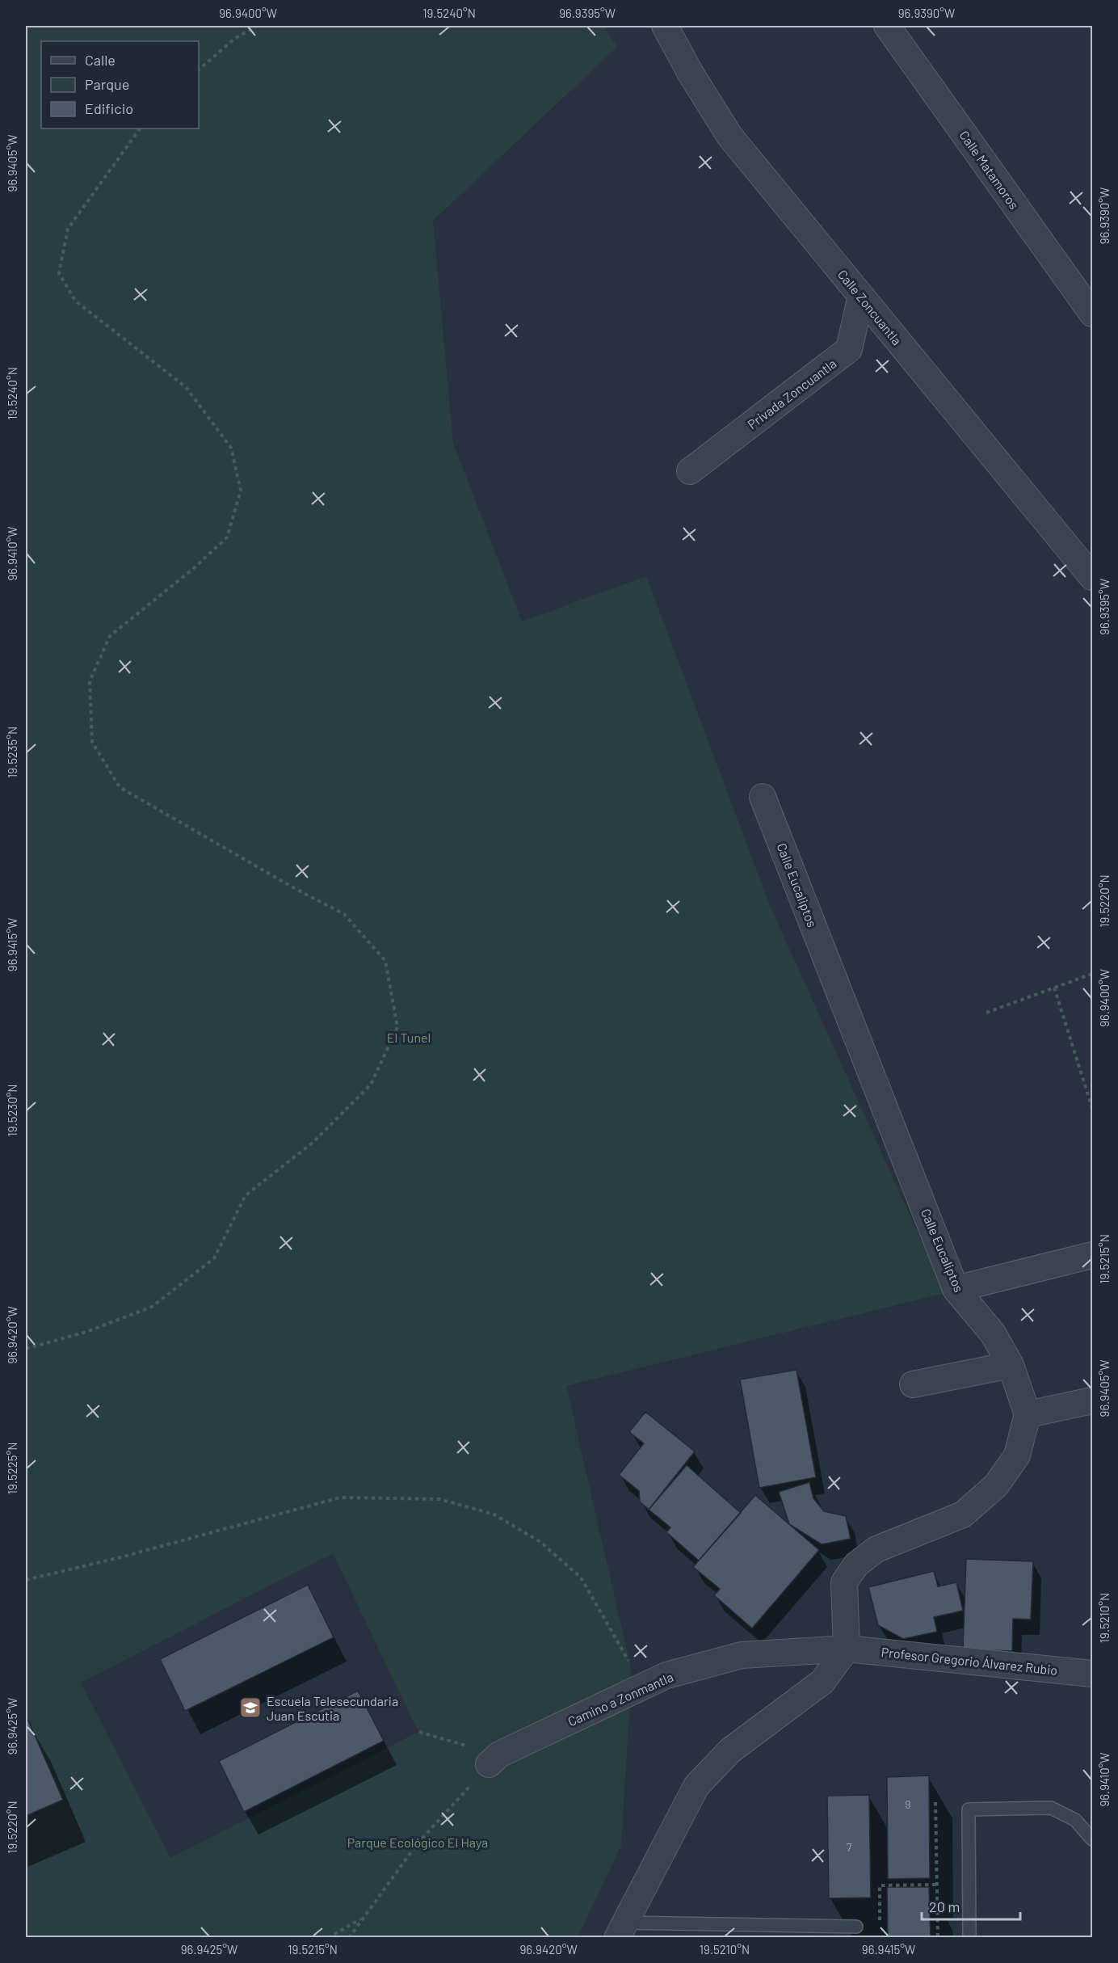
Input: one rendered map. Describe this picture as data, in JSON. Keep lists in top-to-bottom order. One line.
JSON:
{"streets":{"street":["Calle Matamoros","Calle Zoncuantla","Privada Zoncuantla","Calle Eucaliptos","Profesor Gregorio Álvarez Rubio","Camino a Zonmantla"]},"crossings":[["Calle Zoncuantla","Privada Zoncuantla"],["Profesor Gregorio Álvarez Rubio","Camino a Zonmantla"]],"parks":["El Tunel","Parque Ecológico El Haya"],"places":{"school or university":["Escuela Telesecundaria Juan Escutia"]},"house_numbers":["9","7"],"legend":["Calle","Parque","Edificio"],"scale_bar":"20 m","coordinates":["96.9400°W","19.5240°N","96.9395°W","96.9390°W","96.9405°W","96.9410°W","19.5235°N","19.5220°N","96.9415°W","19.5230°N","19.5215°N","96.9420°W","19.5225°N","19.5210°N","96.9425°W"]}
